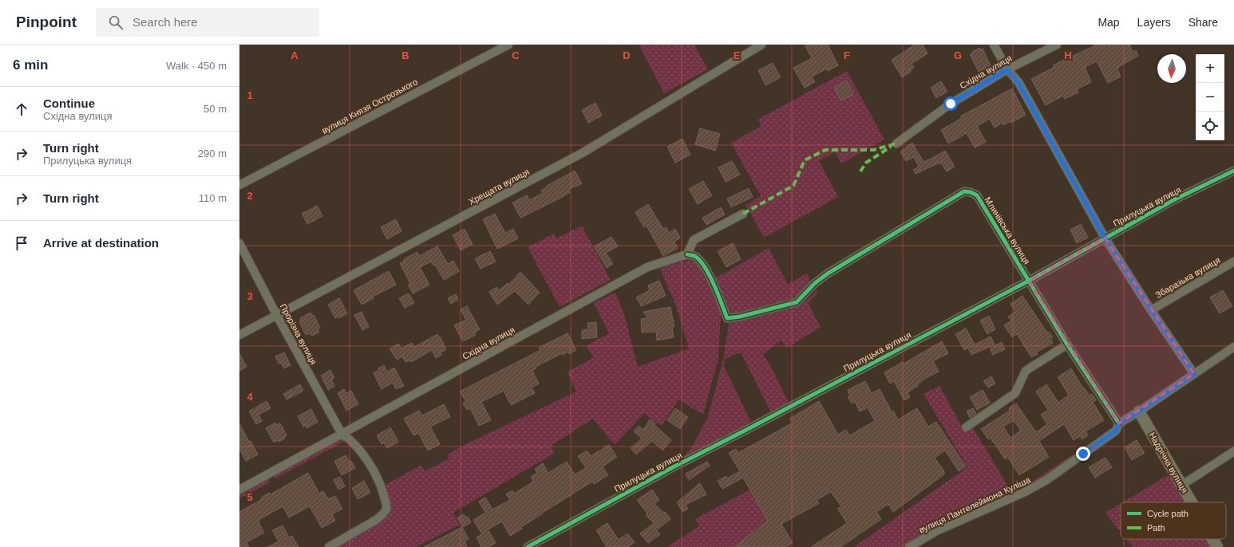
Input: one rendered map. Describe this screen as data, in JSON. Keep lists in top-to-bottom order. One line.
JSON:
{"streets":{"street":["Східна вулиця","вулиця Князя Острозького","Хрещата вулиця","Прилуцька вулиця","Млинівська вулиця","Збаразька вулиця","Прорізна вулиця","Надрічна вулиця","вулиця Пантелеймона Куліша"]},"crossings":[["Східна вулиця","Млинівська вулиця"],["Східна вулиця","Прорізна вулиця"],["Хрещата вулиця","Прорізна вулиця"],["Прилуцька вулиця","Млинівська вулиця"],["Млинівська вулиця","вулиця Пантелеймона Куліша"],["Надрічна вулиця","вулиця Пантелеймона Куліша"]],"legend":["Cycle path","Path"],"north":"bottom","page":{"header":"Pinpoint","search":"Search here","nav":["Map","Layers","Share"],"heading":["6 min","Walk · 450 m"],"map_buttons":["+","−"],"list":[["Continue","Східна вулиця","50 m"],["Turn right","Прилуцька вулиця","290 m"],["Turn right","110 m"],"Arrive at destination"]},"grid":{"columns":["A","B","C","D","E","F","G","H"],"rows":["1","2","3","4","5"]}}
